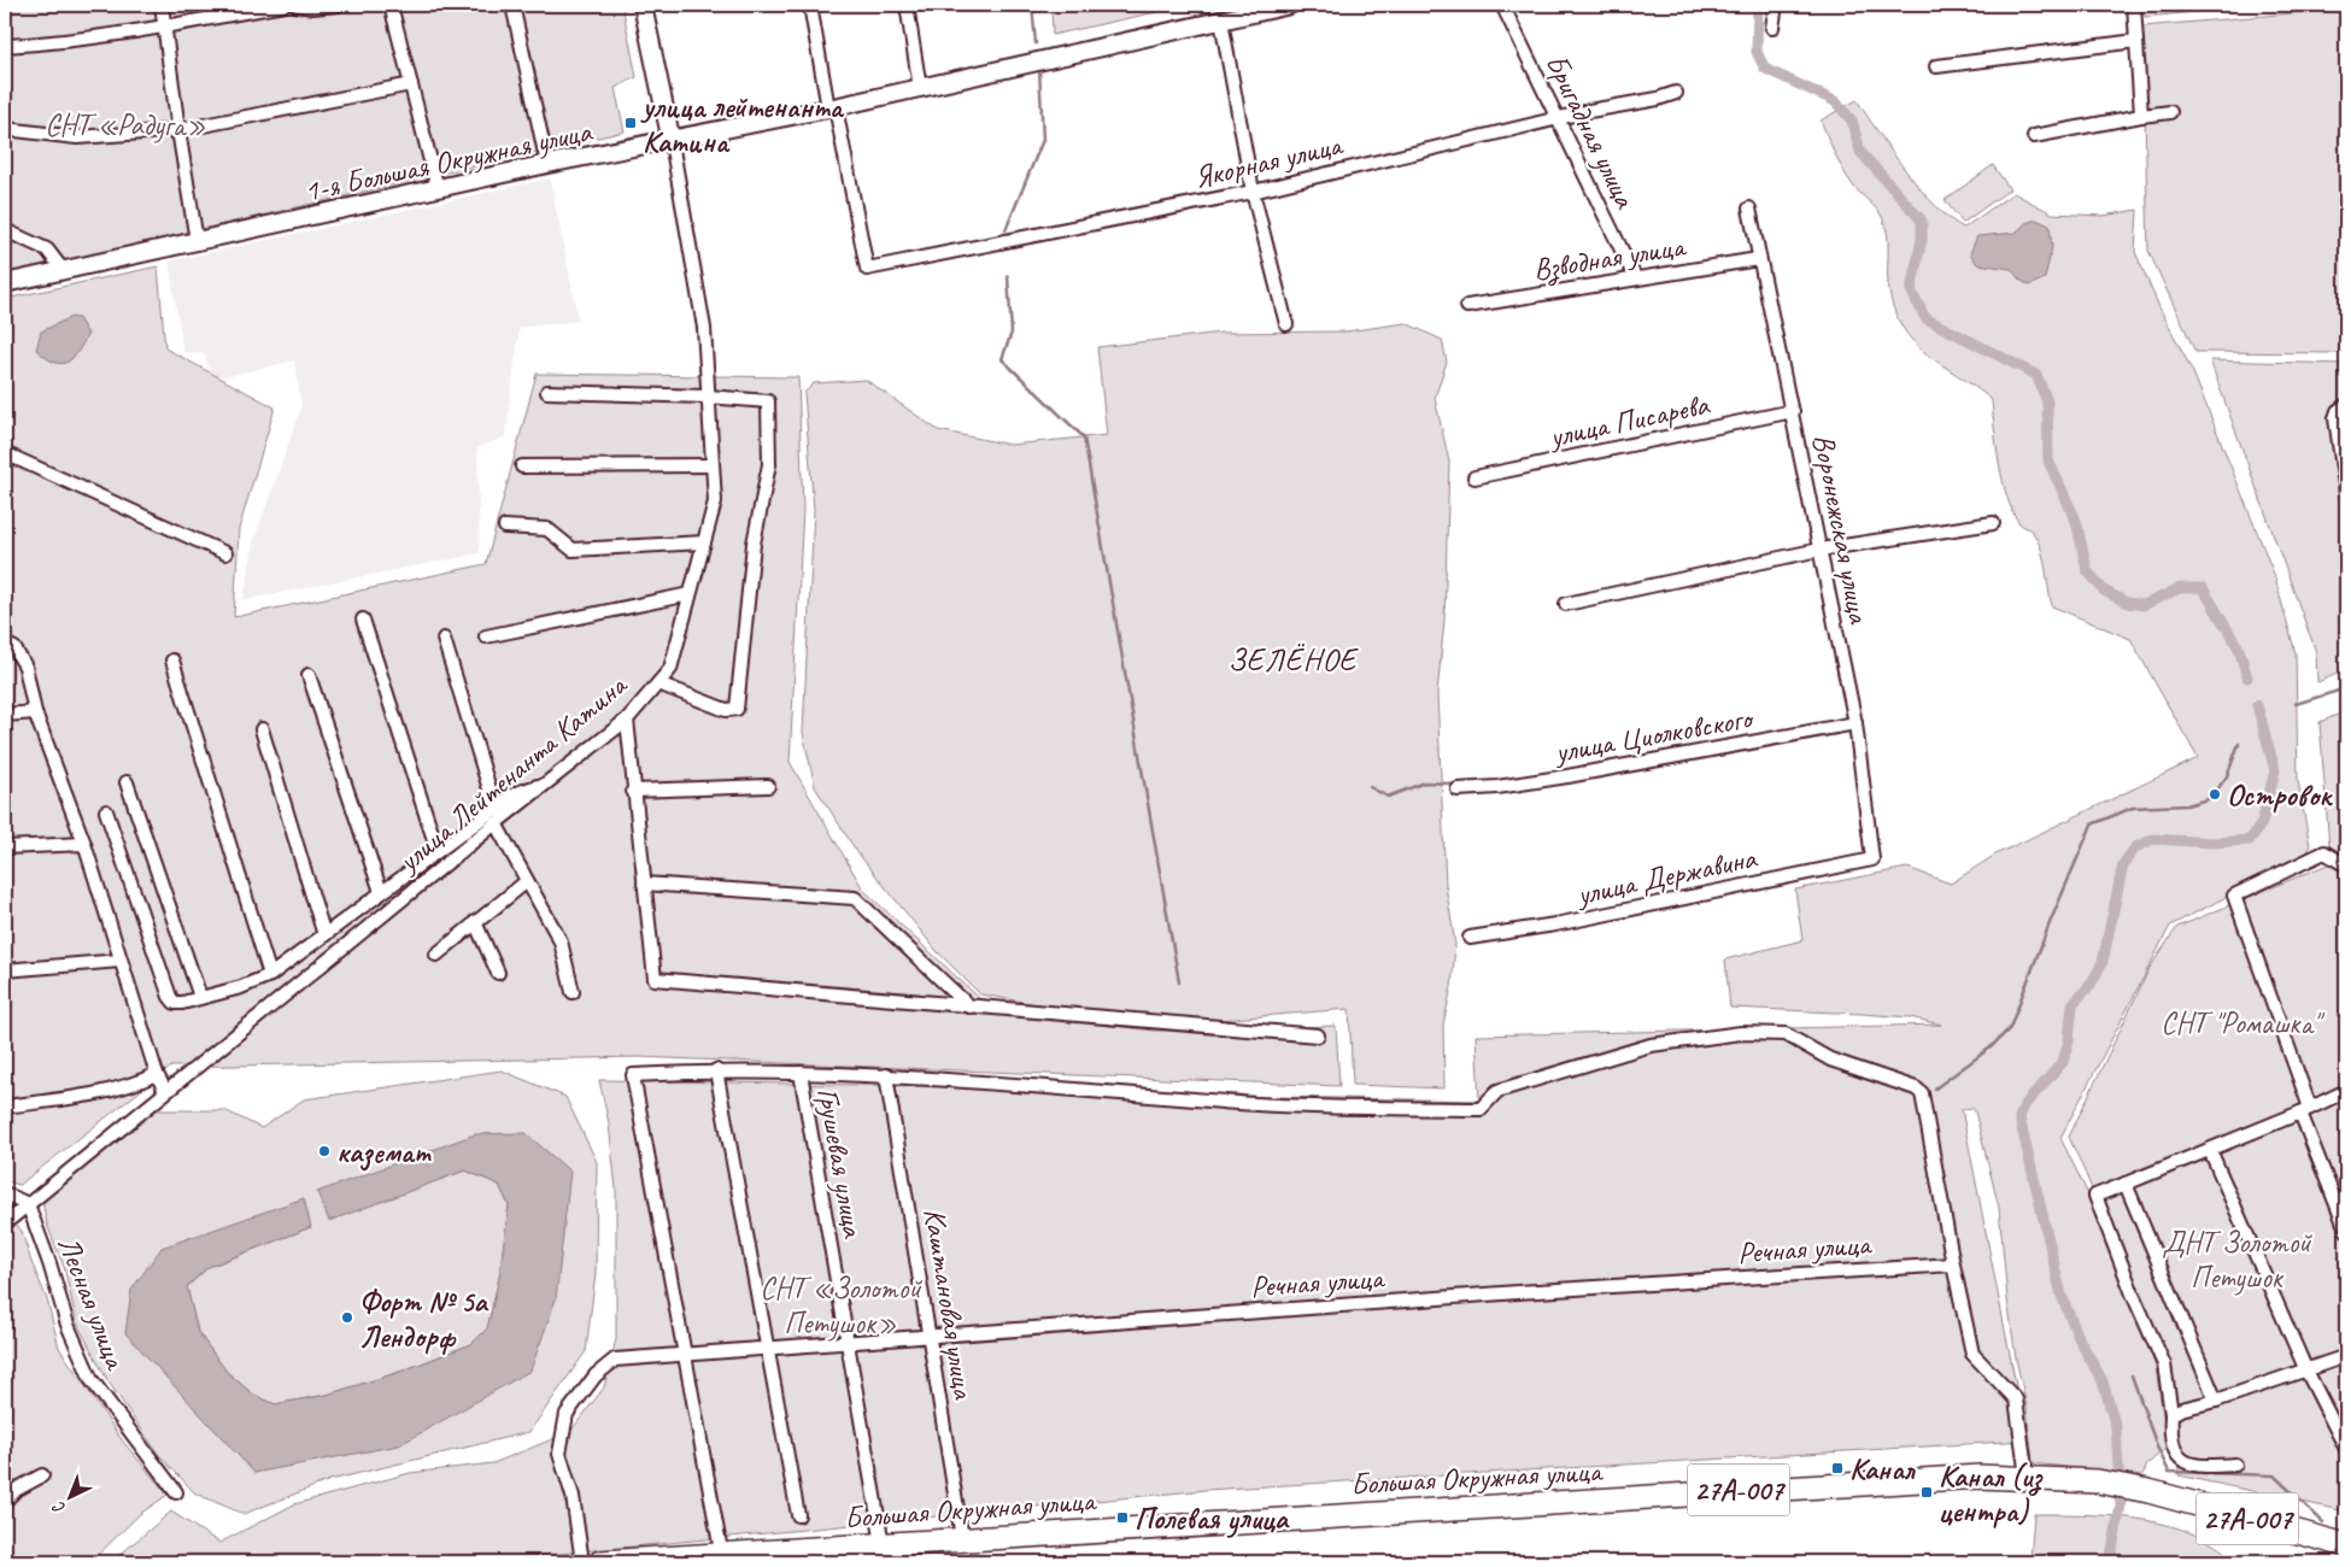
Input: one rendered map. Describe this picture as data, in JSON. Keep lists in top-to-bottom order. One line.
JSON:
{"streets":{"highway":["Большая Окружная улица","27А-007"],"street":["Бригадная улица","1-я Большая Окружная улица","Якорная улица","Взводная улица","улица Писарева","Воронежская улица","улица Циолковского","улица Лейтенанта Катина","улица Державина","Грушевая улица","Речная улица","Лесная улица","Каштановая улица"]},"crossings":[["Бригадная улица","Якорная улица"],["Бригадная улица","Взводная улица"],["1-я Большая Окружная улица","Якорная улица"],["1-я Большая Окружная улица","улица Лейтенанта Катина"],["Взводная улица","Воронежская улица"],["улица Писарева","Воронежская улица"],["Воронежская улица","улица Циолковского"],["Воронежская улица","улица Державина"],["улица Лейтенанта Катина","Лесная улица"],["Грушевая улица","Речная улица"],["Грушевая улица","Большая Окружная улица"],["Речная улица","Каштановая улица"],["Каштановая улица","Большая Окружная улица"]],"districts":["ЗЕЛЁНОЕ"],"parks":["СНТ «Радуга»","СНТ \"Ромашка\"","ДНТ Золотой Петушок","СНТ «Золотой Петушок»"],"places":{"transit":["улица лейтенанта Катина","Канал","Канал (из центра)","Полевая улица"],"other":["Островок","каземат","Форт № 5а Лендорф"]},"north":"bottom left"}
